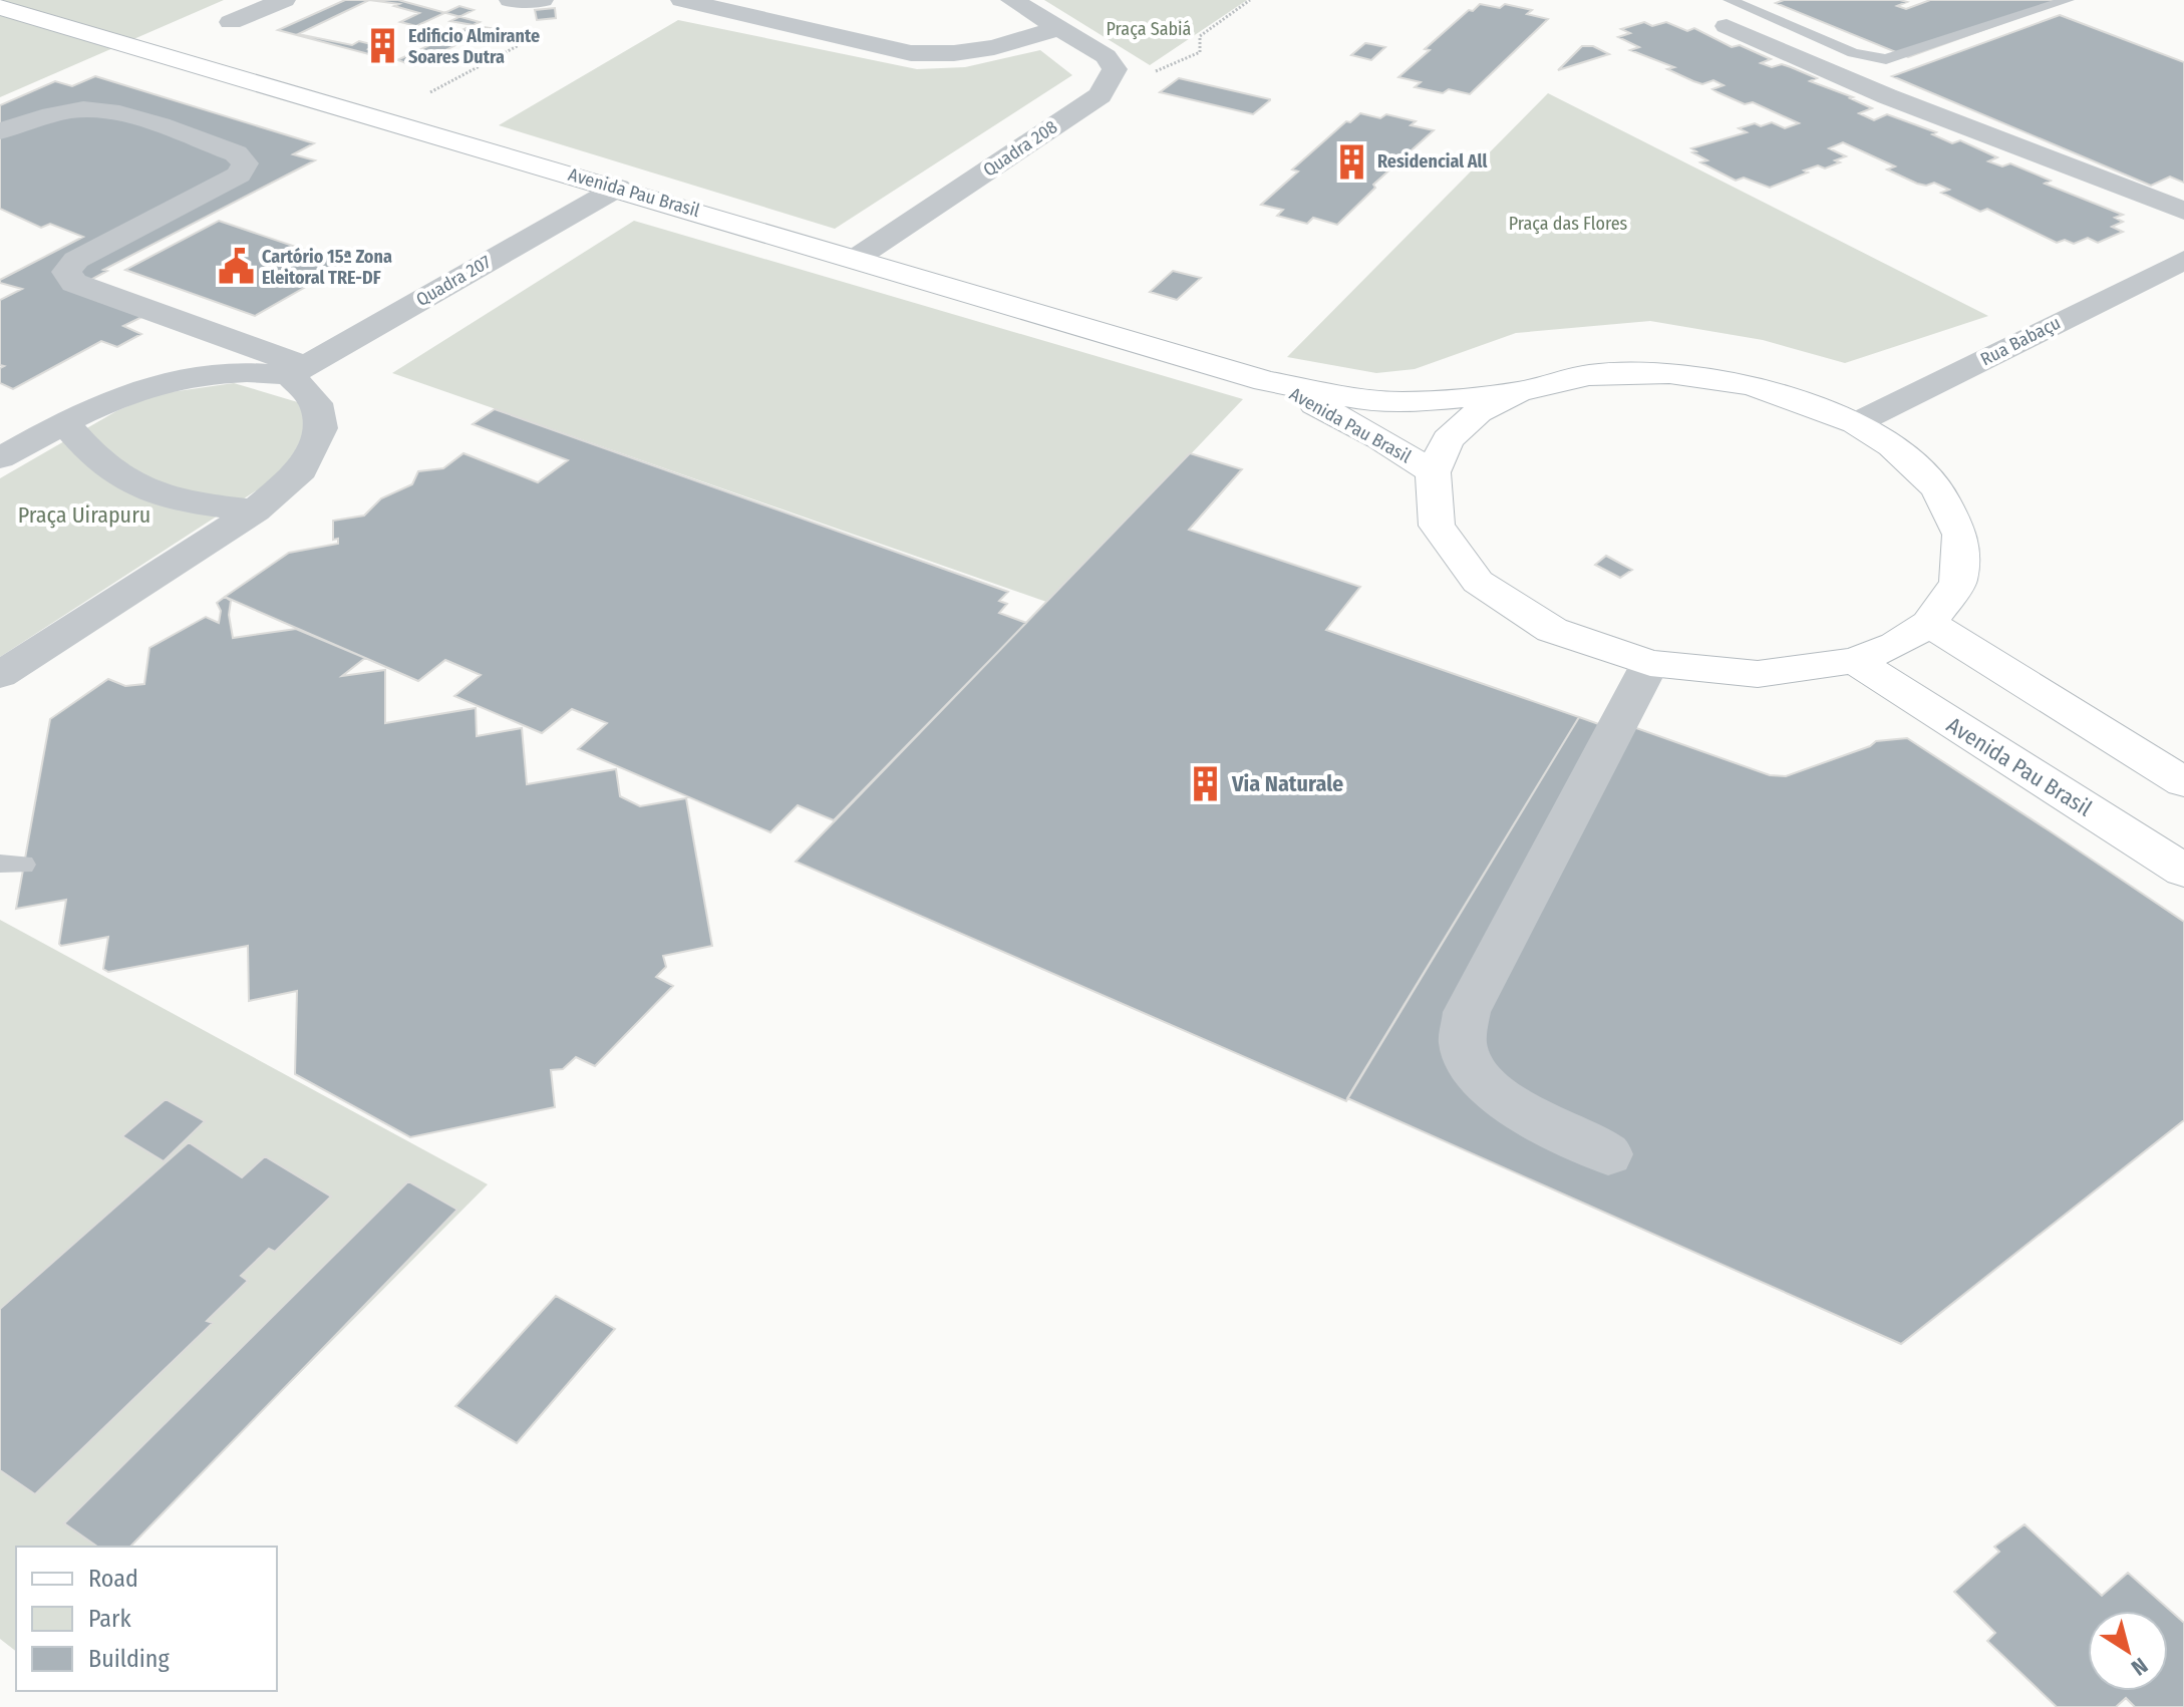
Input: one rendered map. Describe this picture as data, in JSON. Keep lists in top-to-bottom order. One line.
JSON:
{"streets":{"street":["Quadra 208","Avenida Pau Brasil","Quadra 207","Rua Babaçu"]},"crossings":[["Quadra 208","Avenida Pau Brasil"],["Avenida Pau Brasil","Quadra 207"]],"parks":["Praça Sabiá","Praça das Flores","Praça Uirapuru"],"places":{"building":["Edificio Almirante Soares Dutra","Residencial All","Via Naturale"],"public building":["Cartório 15ª Zona Eleitoral TRE-DF"]},"legend":["Road","Park","Building"],"north":"bottom right"}
